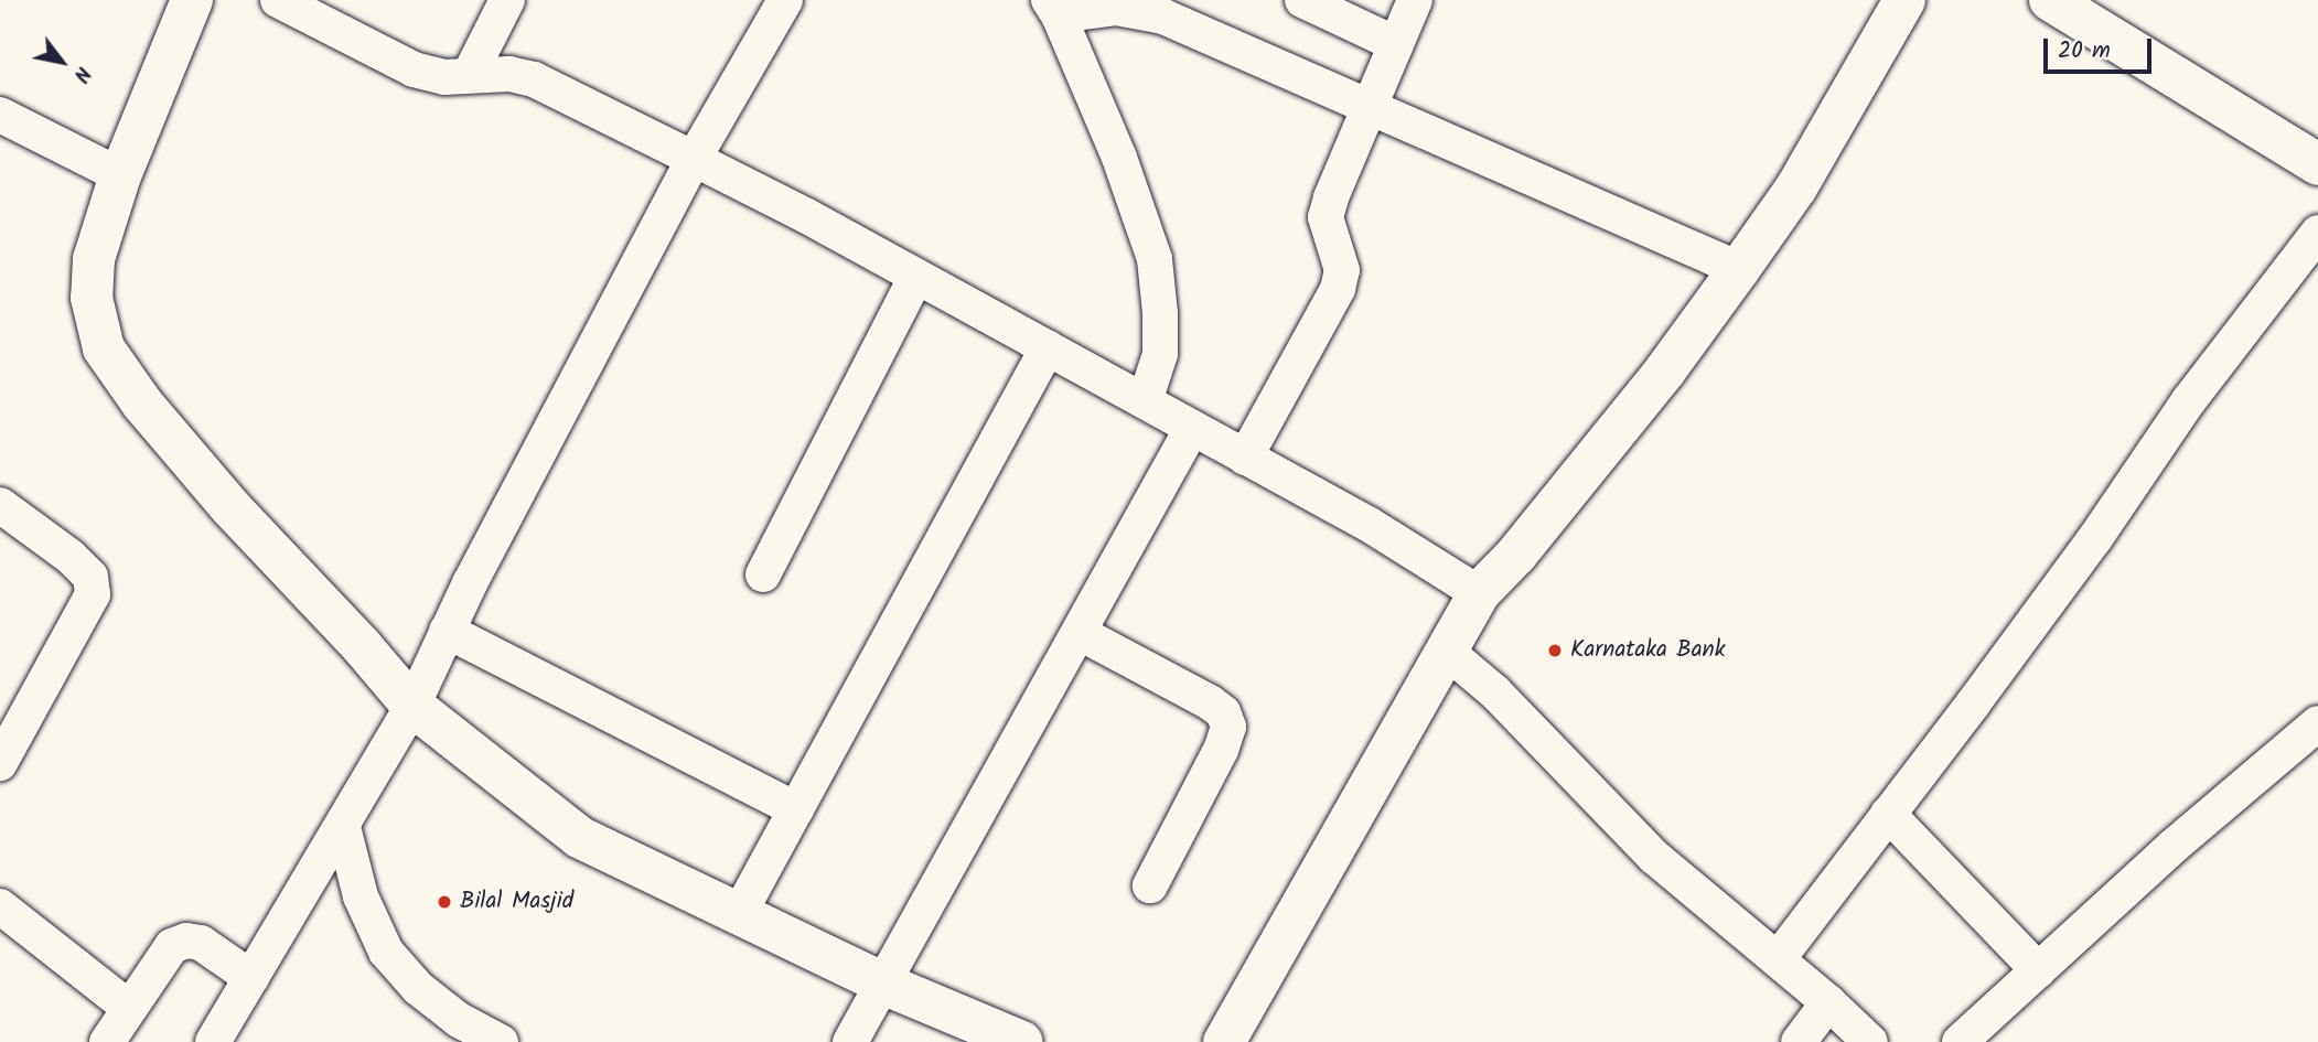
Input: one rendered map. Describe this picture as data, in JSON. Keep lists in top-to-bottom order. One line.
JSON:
{"places":["Karnataka Bank","Bilal Masjid"],"scale_bar":"20 m","north":"bottom right"}
